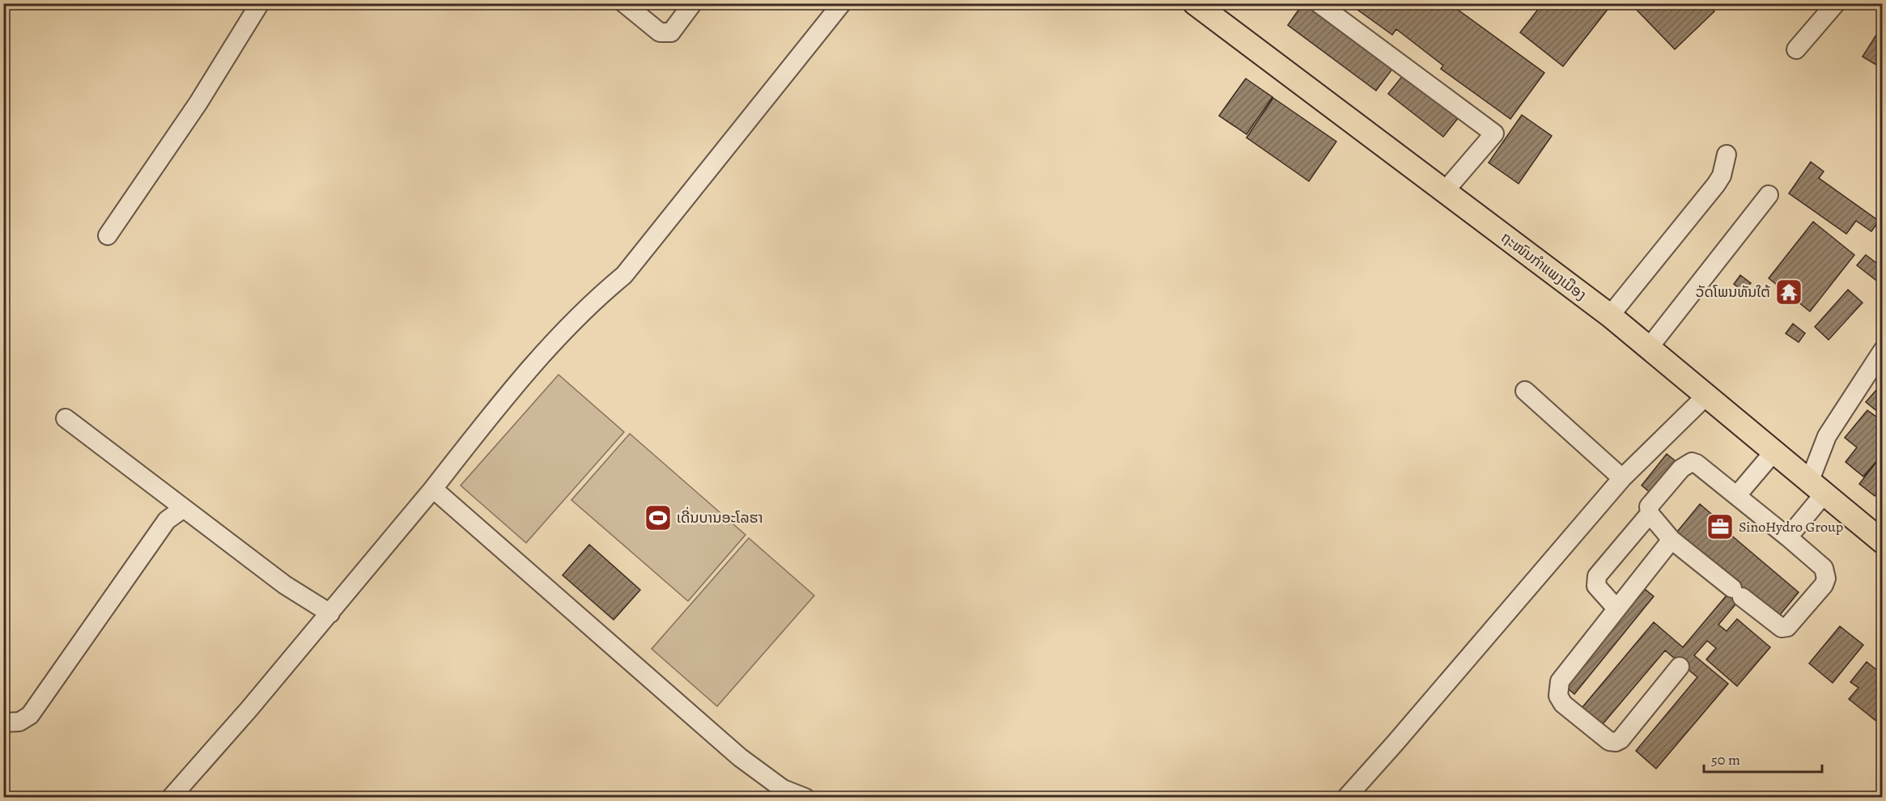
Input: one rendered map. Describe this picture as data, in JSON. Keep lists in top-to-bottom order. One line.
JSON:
{"streets":{"main road":["ຖະໜົນກຳແພງເມືອງ"]},"places":{"temple":["ວັດໂພນທັນໃຕ້"],"sports":["ເດີ່ນບານອະໂລຮາ"],"office":["SinoHydro Group"]},"scale_bar":"50 m"}
